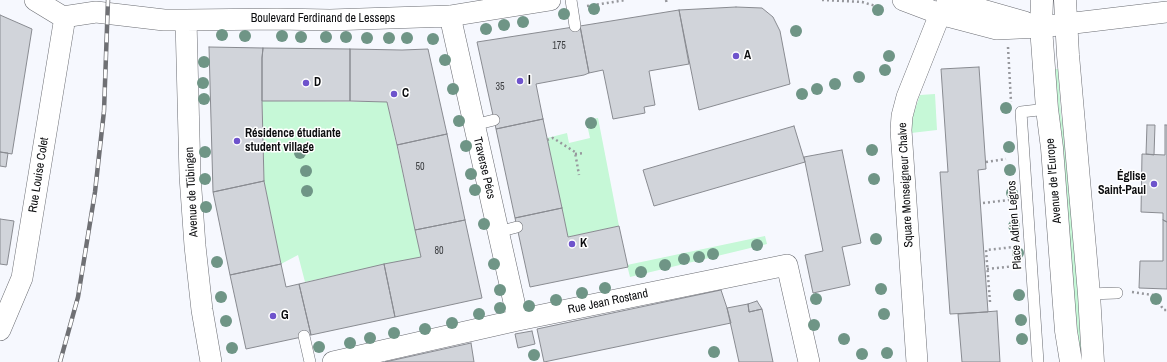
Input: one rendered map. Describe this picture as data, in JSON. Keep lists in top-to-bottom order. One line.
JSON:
{"streets":{"main road":["Avenue de l'Europe"],"street":["Boulevard Ferdinand de Lesseps","Traverse Pécs","Rue Louise Colet","Square Monseigneur Chalve","Avenue de Tübingen","Rue Jean Rostand"],"lane":["Place Adrien Legros"]},"crossings":[["Boulevard Ferdinand de Lesseps","Traverse Pécs"],["Boulevard Ferdinand de Lesseps","Rue Louise Colet"],["Boulevard Ferdinand de Lesseps","Avenue de Tübingen"],["Traverse Pécs","Rue Jean Rostand"],["Avenue de l'Europe","Place Adrien Legros"]],"places":["A","I","D","C","Résidence étudiante student village","Église Saint-Paul","K","G"],"house_numbers":["175","35","50","80"]}
